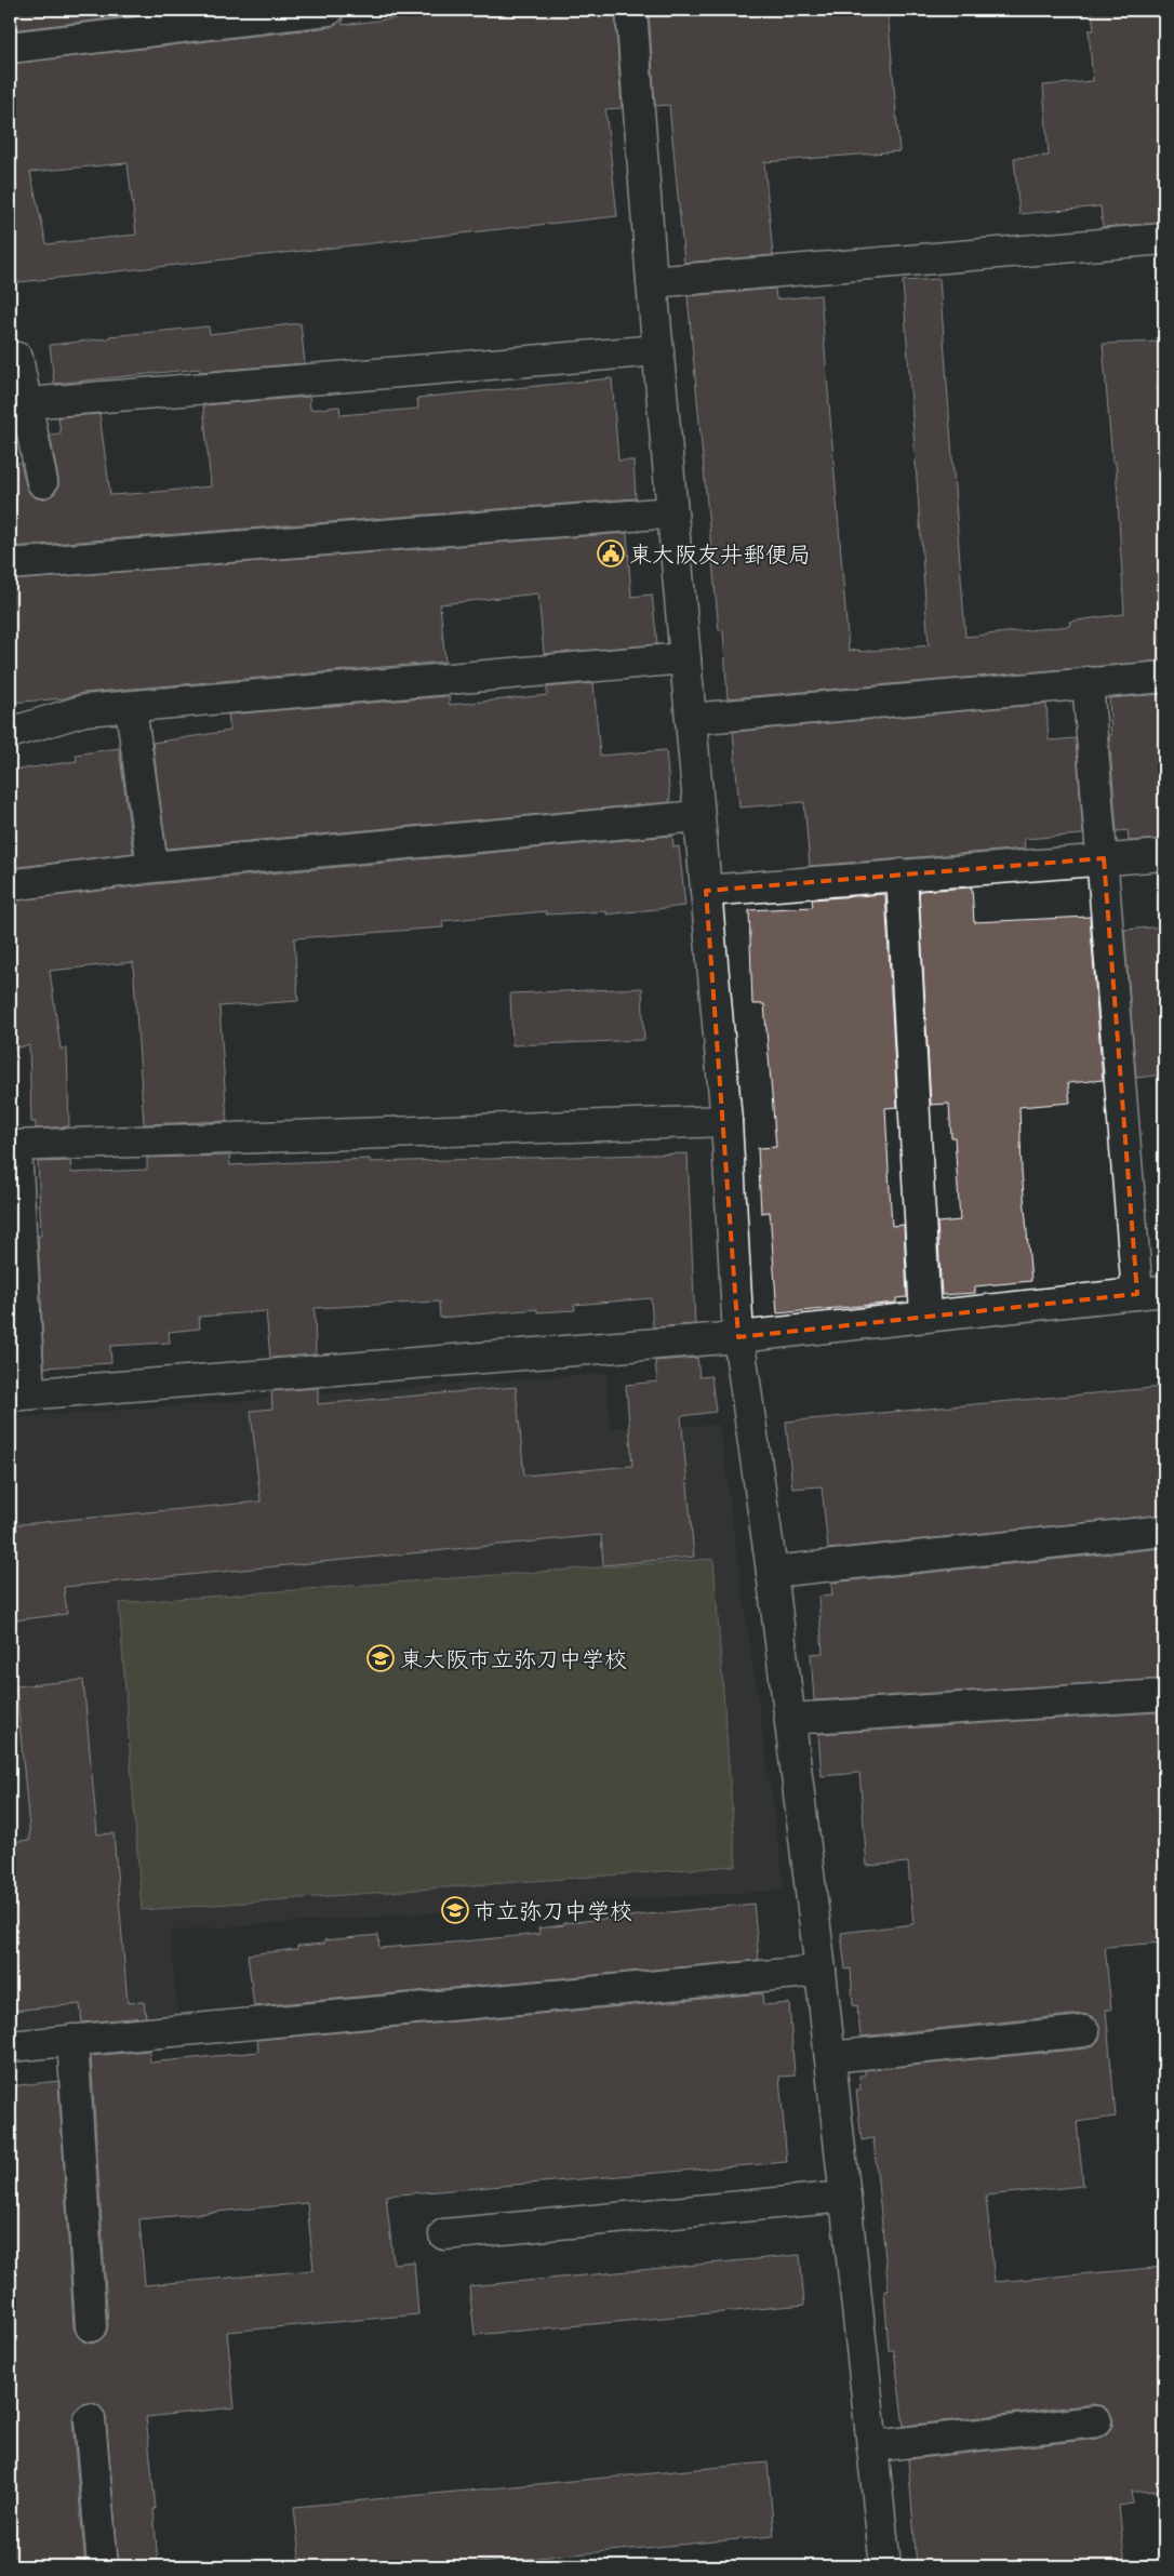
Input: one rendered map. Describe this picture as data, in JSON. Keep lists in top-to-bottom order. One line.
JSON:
{"places":{"public building":["東大阪友井郵便局"],"school or university":["東大阪市立弥刀中学校","市立弥刀中学校"]}}
